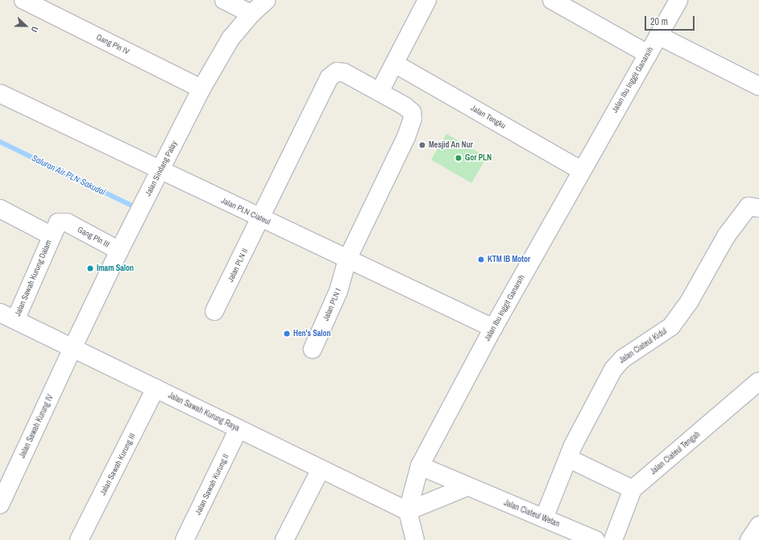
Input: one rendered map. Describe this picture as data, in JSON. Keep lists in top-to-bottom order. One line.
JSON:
{"streets":{"street":["Gang Pln IV","Jalan Ibu Inggit Ganarsih","Jalan Tengku","Jalan Sindang Palay","Jalan PLN Ciateul","Gang Pln III","Jalan PLN II","Jalan Sawah Kurung Dalam","Jalan PLN I","Jalan Ciateul Kidul","Jalan Sawah Kurung Raya","Jalan Sawah Kurung IV","Jalan Ciateul Tengah","Jalan Sawah Kurung III","Jalan Sawah Kurung II","Jalan Ciateul Wetan"]},"crossings":[["Gang Pln IV","Jalan Sindang Palay"],["Jalan Ibu Inggit Ganarsih","Jalan Tengku"],["Jalan Ibu Inggit Ganarsih","Jalan PLN Ciateul"],["Jalan Ibu Inggit Ganarsih","Jalan Sawah Kurung Raya"],["Jalan Ibu Inggit Ganarsih","Jalan Ciateul Wetan"],["Jalan Sindang Palay","Jalan PLN Ciateul"],["Jalan Sindang Palay","Gang Pln III"],["Jalan Sindang Palay","Jalan Sawah Kurung Raya"],["Jalan Sindang Palay","Jalan Sawah Kurung IV"],["Jalan PLN Ciateul","Jalan PLN II"],["Jalan PLN Ciateul","Jalan PLN I"],["Gang Pln III","Jalan Sawah Kurung Dalam"],["Jalan PLN II","Jalan PLN I"],["Jalan Sawah Kurung Dalam","Jalan Sawah Kurung Raya"],["Jalan Ciateul Kidul","Jalan Ciateul Wetan"],["Jalan Sawah Kurung Raya","Jalan Sawah Kurung IV"],["Jalan Sawah Kurung Raya","Jalan Sawah Kurung III"],["Jalan Sawah Kurung Raya","Jalan Sawah Kurung II"]],"water":["Saluran Air PLN Sakudal"],"places":["Mesjid An Nur","Gor PLN","KTM IB Motor","Imam Salon","Hen's Salon"],"scale_bar":"20 m","north":"right"}
